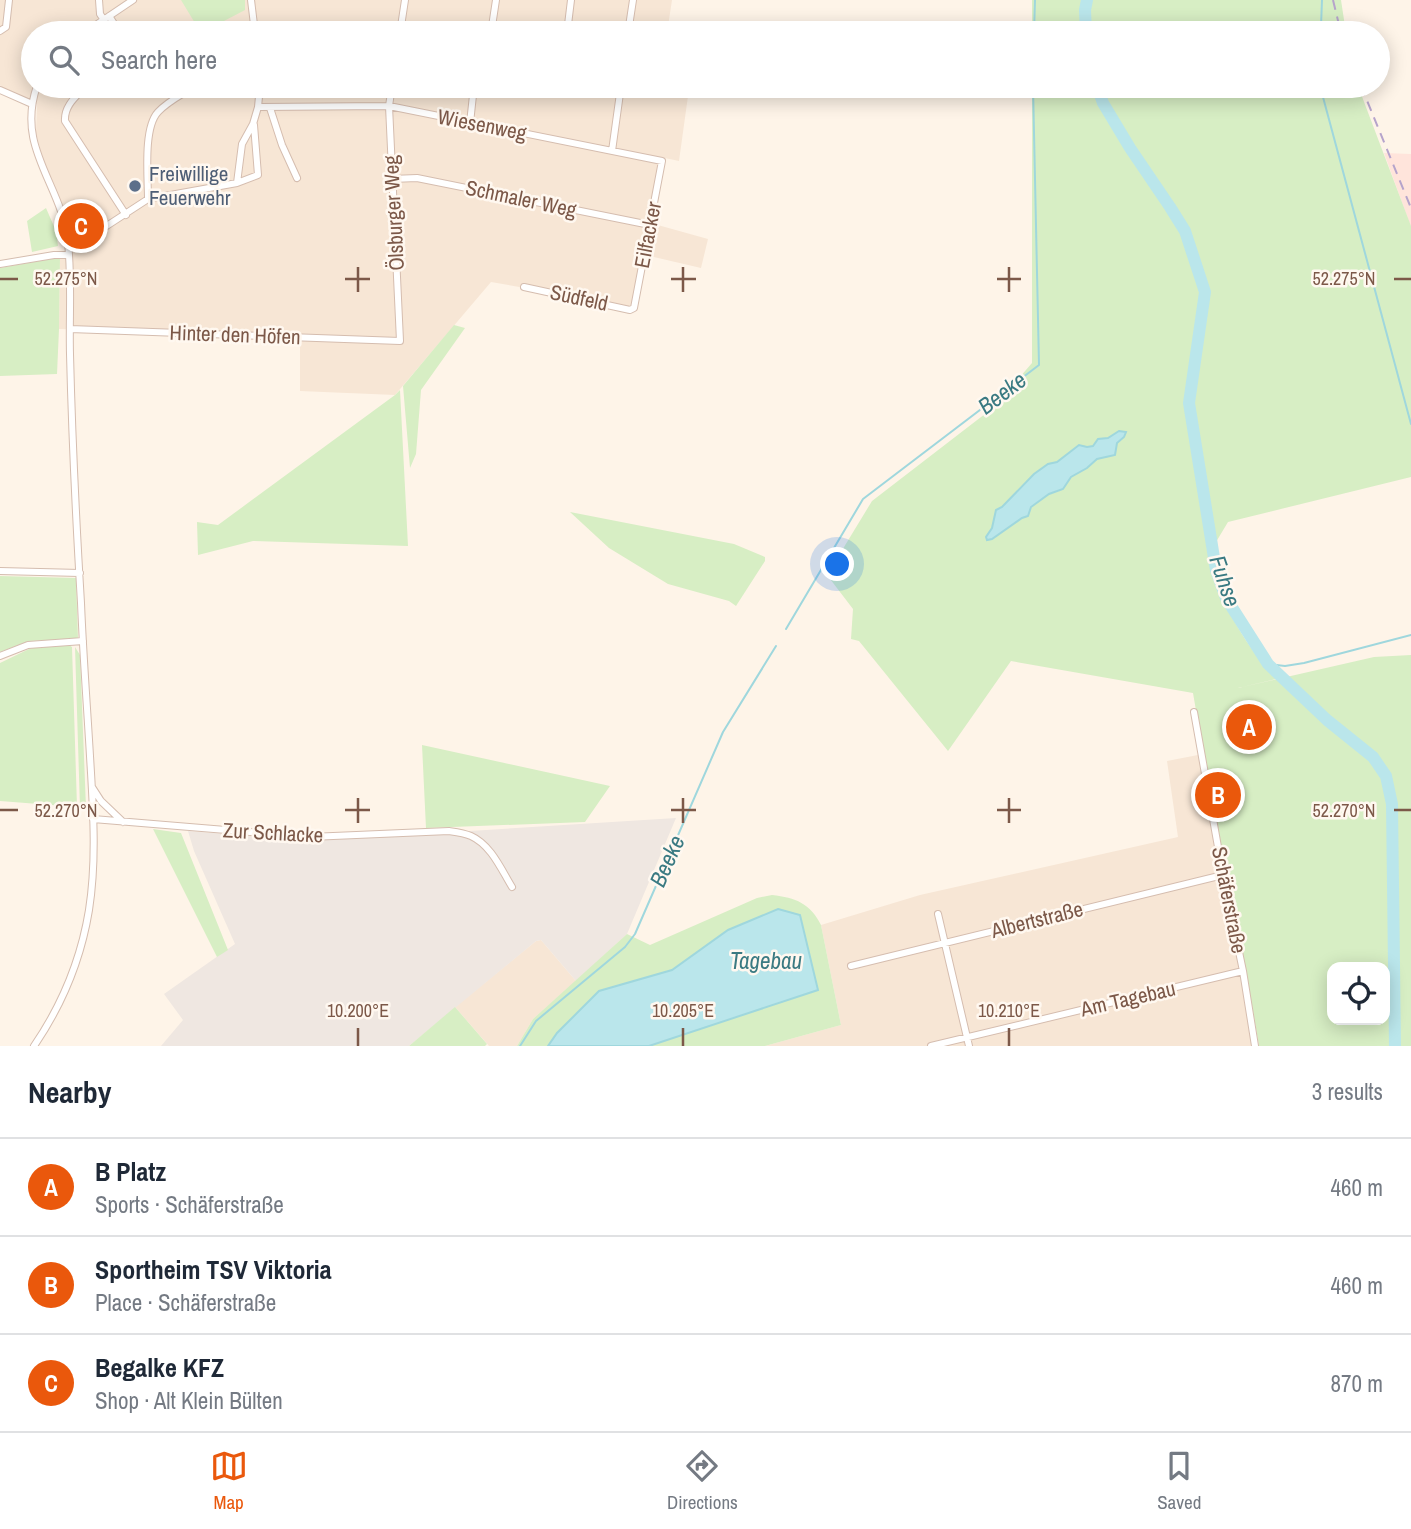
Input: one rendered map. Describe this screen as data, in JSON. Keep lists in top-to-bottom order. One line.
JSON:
{"streets":{"street":["Wiesenweg","Schmaler Weg","Ölsburger Weg","Eilfacker","Südfeld","Hinter den Höfen","Zur Schlacke","Schäferstraße","Albertstraße","Am Tagebau"]},"crossings":[["Wiesenweg","Ölsburger Weg"],["Wiesenweg","Eilfacker"],["Schmaler Weg","Ölsburger Weg"],["Schmaler Weg","Eilfacker"],["Ölsburger Weg","Hinter den Höfen"],["Eilfacker","Südfeld"],["Schäferstraße","Albertstraße"],["Schäferstraße","Am Tagebau"]],"water":["Beeke","Fuhse","Tagebau"],"places":["Freiwillige Feuerwehr"],"page":{"search":"Search here","pins":["C","A","B"],"heading":["Nearby","3 results"],"list":[{"mark":"A","name":"B Platz","note":"Sports · Schäferstraße","value":"460 m"},{"mark":"B","name":"Sportheim TSV Viktoria","note":"Place · Schäferstraße","value":"460 m"},{"mark":"C","name":"Begalke KFZ","note":"Shop · Alt Klein Bülten","value":"870 m"}],"nav":["Map","Directions","Saved"]},"coordinates":["52.275°N","52.270°N","10.200°E","10.205°E","10.210°E"]}
